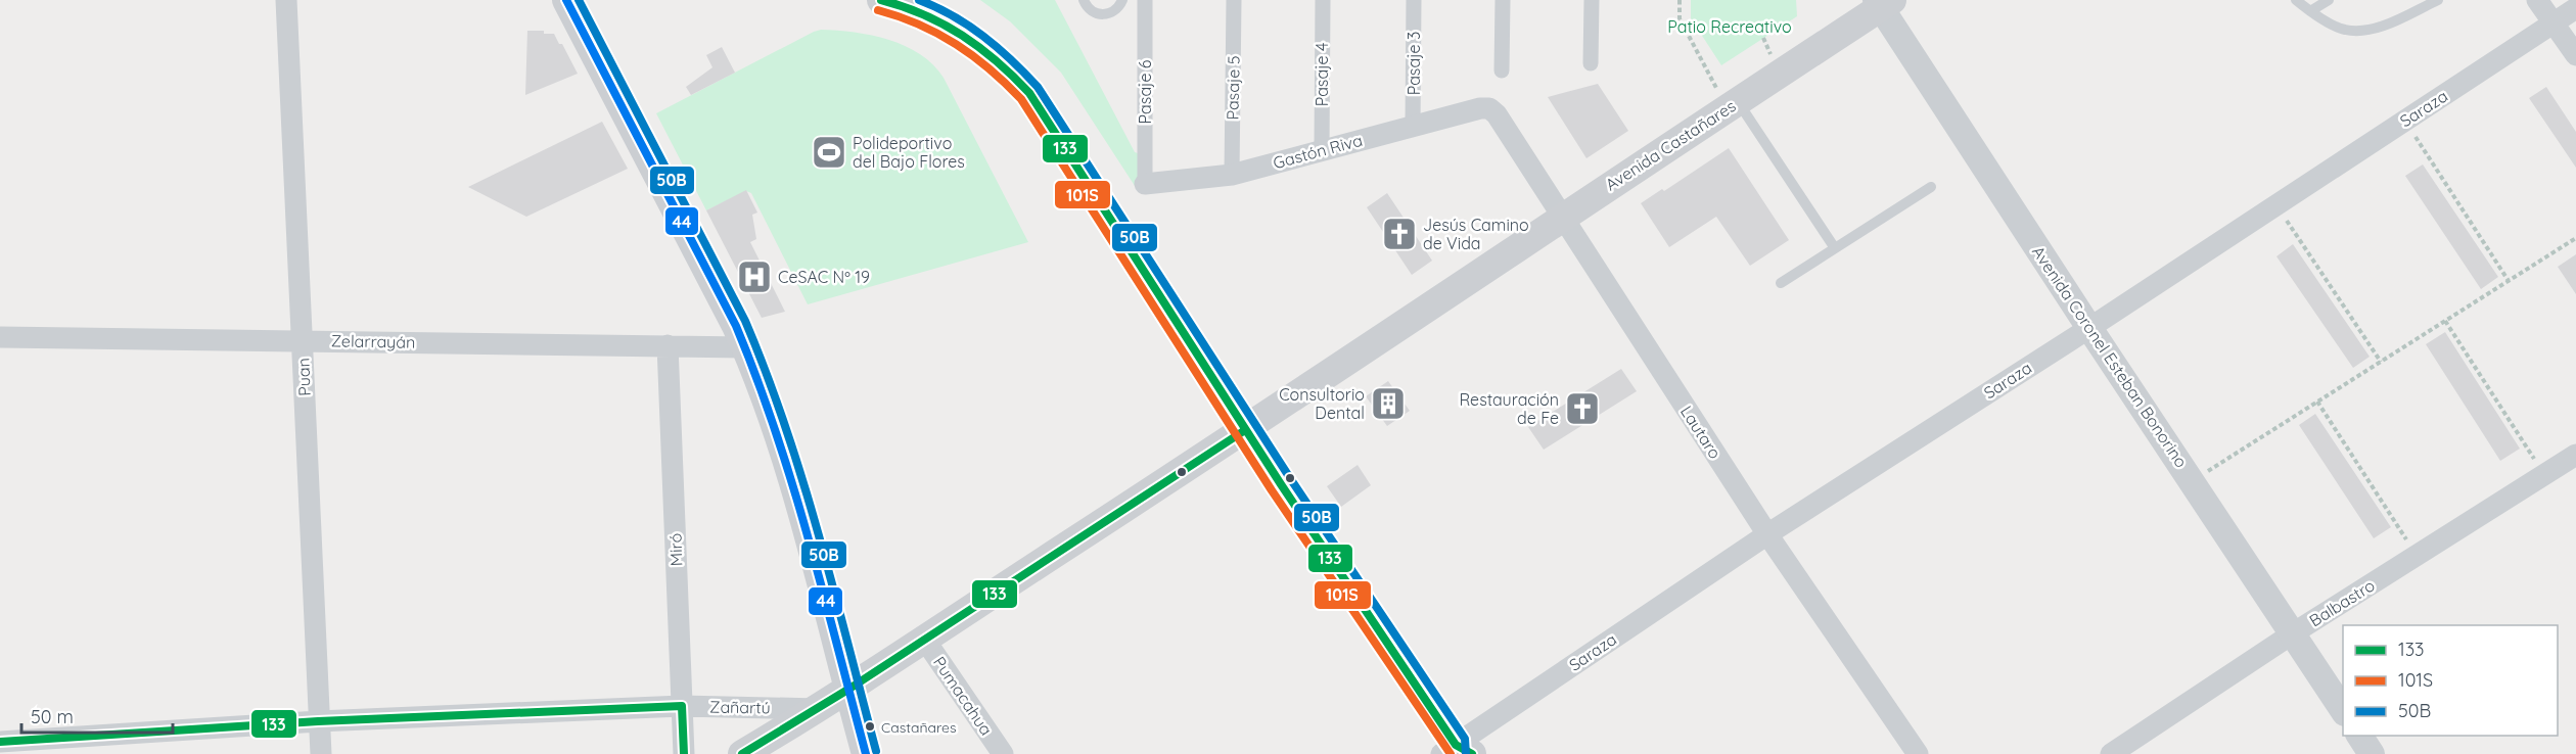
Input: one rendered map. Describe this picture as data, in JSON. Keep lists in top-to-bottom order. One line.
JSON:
{"streets":{"main road":["Avenida Castañares"],"street":["Pasaje 3","Pasaje 4","Pasaje 5","Pasaje 6","Saraza","Gastón Riva","Zelarrayán","Avenida Coronel Esteban Bonorino","Puan","Lautaro","Miró","Balbastro","Pumacahua","Zañartú"]},"crossings":[["Pasaje 3","Gastón Riva"],["Pasaje 4","Gastón Riva"],["Pasaje 5","Gastón Riva"],["Pasaje 6","Gastón Riva"],["Saraza","Avenida Coronel Esteban Bonorino"],["Saraza","Lautaro"],["Avenida Castañares","Avenida Coronel Esteban Bonorino"],["Avenida Castañares","Lautaro"],["Avenida Castañares","Pumacahua"],["Avenida Castañares","Zañartú"],["Gastón Riva","Lautaro"],["Zelarrayán","Puan"],["Zelarrayán","Miró"],["Avenida Coronel Esteban Bonorino","Balbastro"],["Puan","Zañartú"],["Miró","Zañartú"]],"parks":["Patio Recreativo"],"places":{"sports":["Polideportivo del Bajo Flores"],"church":["Jesús Camino de Vida","Restauración de Fe"],"hospital":["CeSAC Nº 19"],"building":["Consultorio Dental"],"other":["Castañares"]},"lines":["transit line 133","transit line 50B","transit line 44","transit line 101S"],"legend":["133","101S","50B"],"scale_bar":"50 m"}
